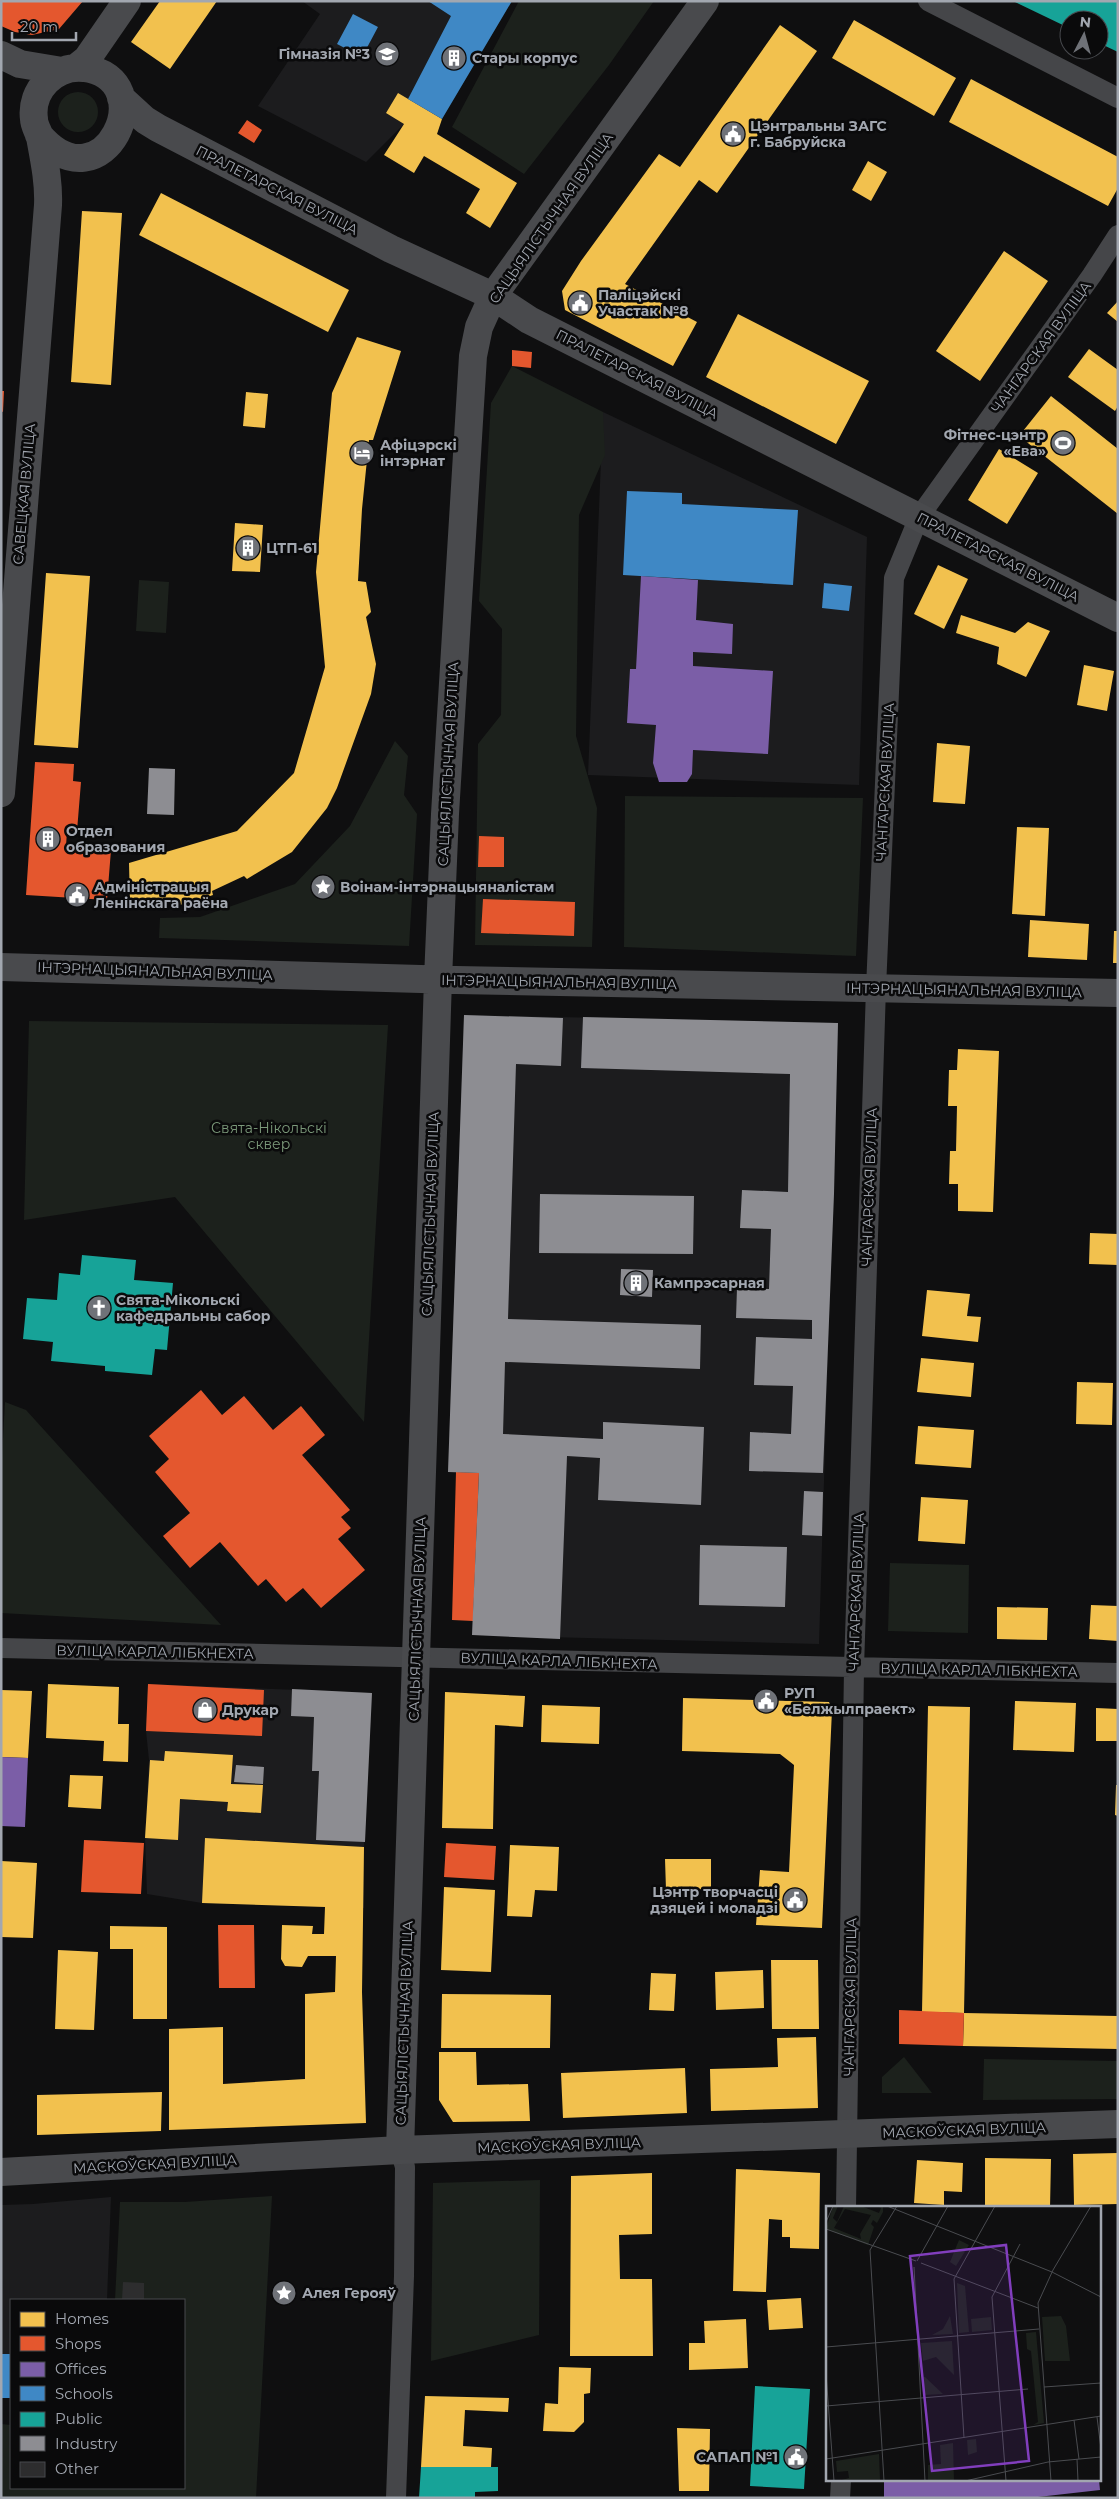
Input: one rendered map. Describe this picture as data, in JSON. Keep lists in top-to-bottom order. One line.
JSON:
{"streets":{"street":["ПРАЛЕТАРСКАЯ ВУЛІЦА","САЦЫЯЛІСТЫЧНАЯ ВУЛІЦА","ЧАНГАРСКАЯ ВУЛІЦА","САВЕЦКАЯ ВУЛІЦА","ІНТЭРНАЦЫЯНАЛЬНАЯ ВУЛІЦА","ВУЛІЦА КАРЛА ЛІБКНЕХТА","МАСКОЎСКАЯ ВУЛІЦА"]},"crossings":[["ПРАЛЕТАРСКАЯ ВУЛІЦА","САЦЫЯЛІСТЫЧНАЯ ВУЛІЦА"],["ПРАЛЕТАРСКАЯ ВУЛІЦА","ЧАНГАРСКАЯ ВУЛІЦА"],["ПРАЛЕТАРСКАЯ ВУЛІЦА","САВЕЦКАЯ ВУЛІЦА"],["САЦЫЯЛІСТЫЧНАЯ ВУЛІЦА","ІНТЭРНАЦЫЯНАЛЬНАЯ ВУЛІЦА"],["САЦЫЯЛІСТЫЧНАЯ ВУЛІЦА","ВУЛІЦА КАРЛА ЛІБКНЕХТА"],["САЦЫЯЛІСТЫЧНАЯ ВУЛІЦА","МАСКОЎСКАЯ ВУЛІЦА"],["ЧАНГАРСКАЯ ВУЛІЦА","ІНТЭРНАЦЫЯНАЛЬНАЯ ВУЛІЦА"],["ЧАНГАРСКАЯ ВУЛІЦА","ВУЛІЦА КАРЛА ЛІБКНЕХТА"],["ЧАНГАРСКАЯ ВУЛІЦА","МАСКОЎСКАЯ ВУЛІЦА"]],"parks":["Свята-Нікольскі сквер"],"places":{"school or university":["Гімназія №3"],"building":["Стары корпус","ЦТП-61","Отдел образования","Кампрэсарная"],"public building":["Цэнтральны ЗАГС г. Бабруйска","Паліцэйскі Участак №8","Адміністрацыя Ленінскага раёна","РУП «Белжылпраект»","Цэнтр творчасці дзяцей і моладзі","САПАП №1"],"sports":["Фітнес-цэнтр «Ева»"],"hotel":["Афіцэрскі інтэрнат"],"place":["Воінам-інтэрнацыяналістам","Алея Герояў"],"church":["Свята-Мікольскі кафедральны сабор"],"shop":["Друкар"]},"legend":["Homes","Shops","Offices","Schools","Public","Industry","Other"],"scale_bar":"20 m","north":"top"}
